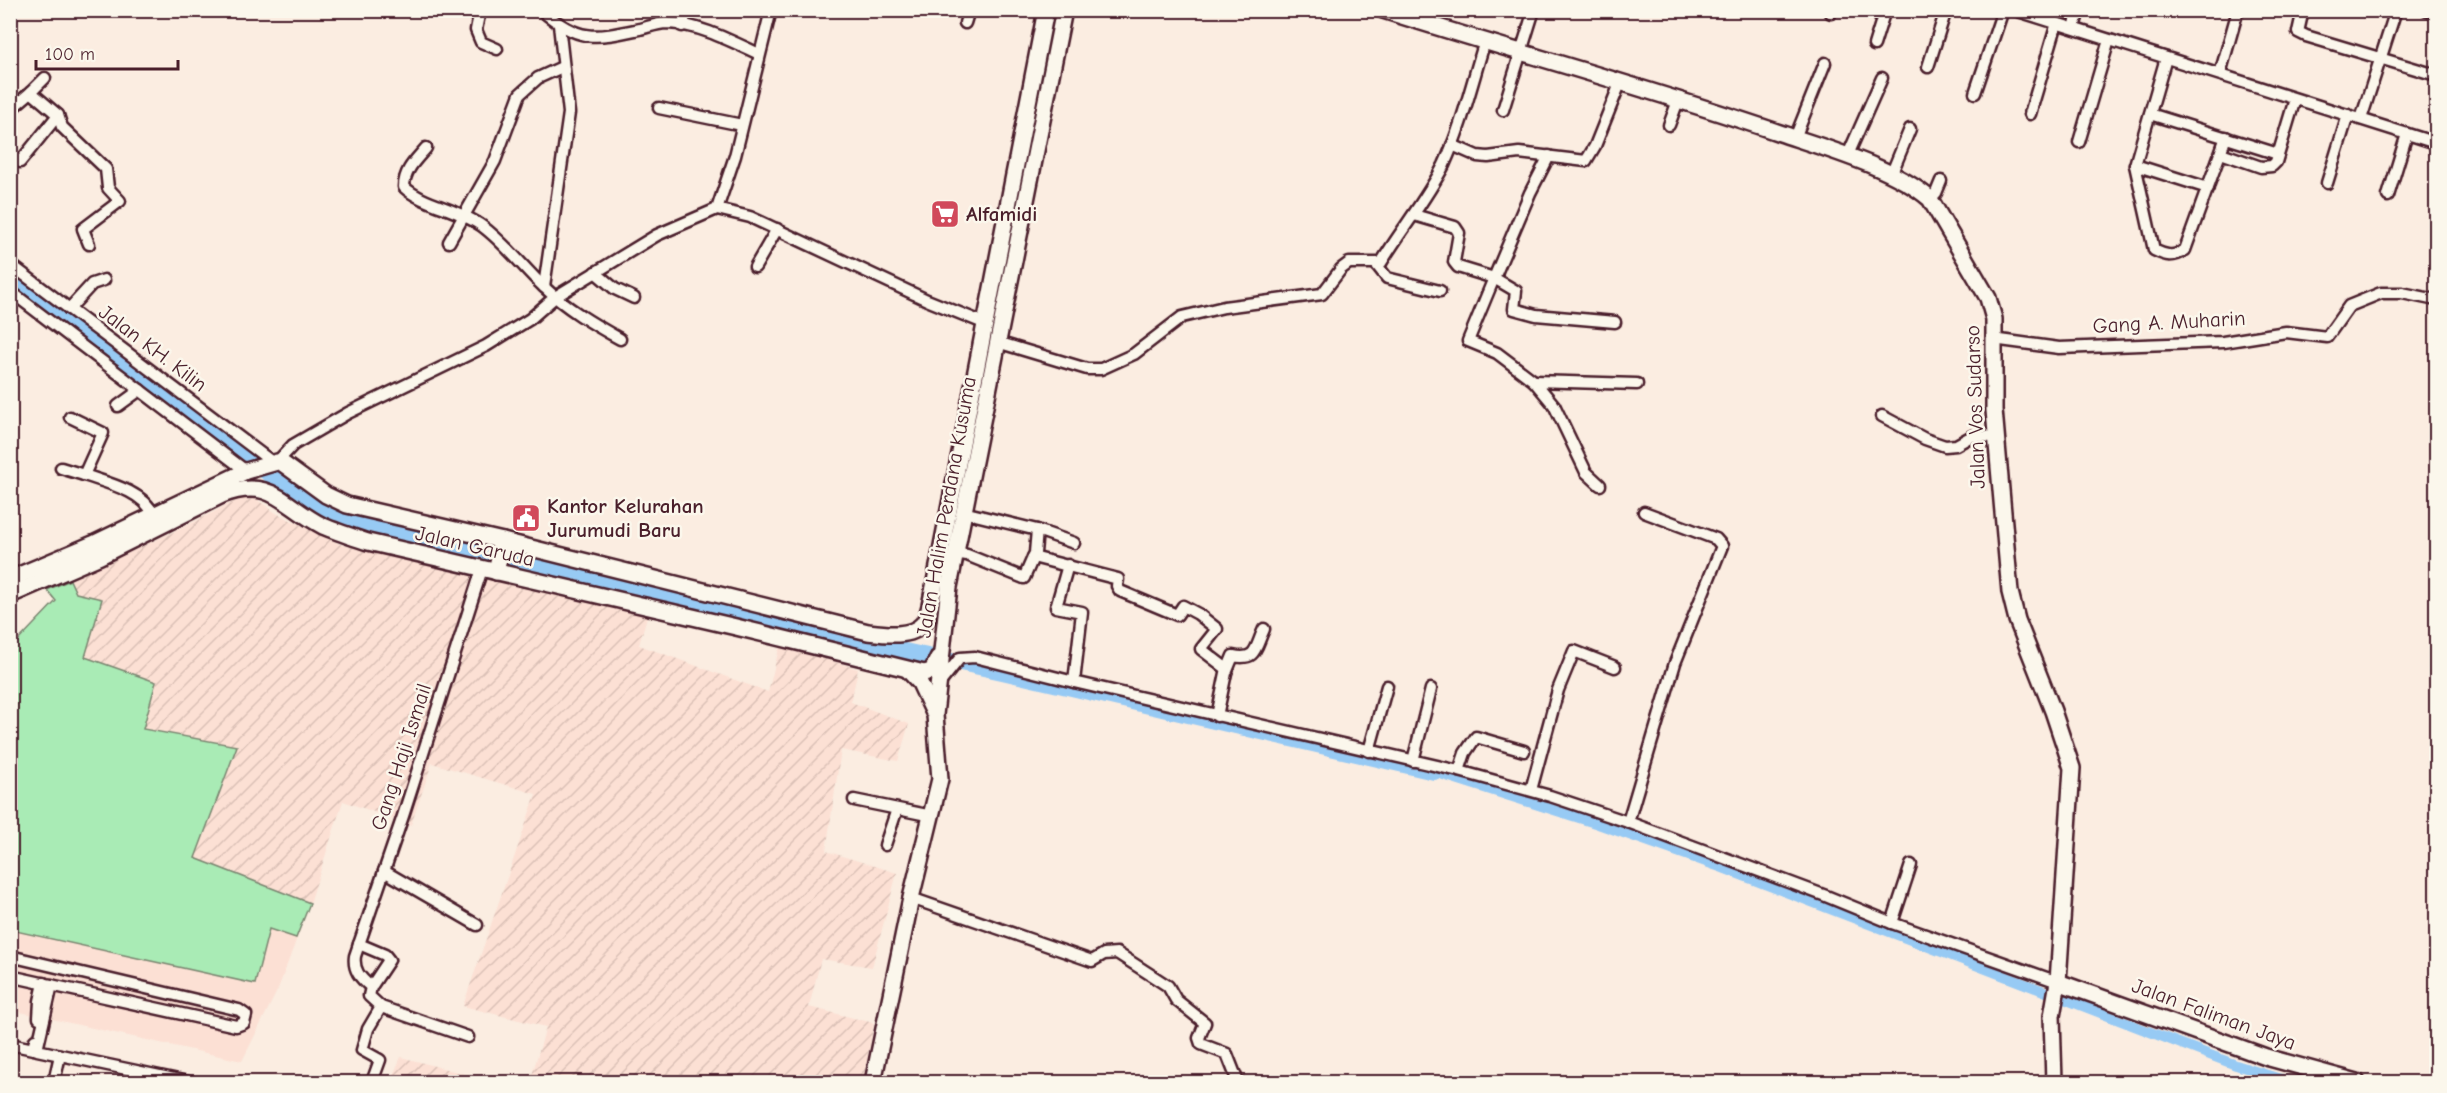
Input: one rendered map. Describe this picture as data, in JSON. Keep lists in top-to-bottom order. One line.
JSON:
{"streets":{"main road":["Jalan Vos Sudarso","Jalan Halim Perdana Kusuma","Jalan Garuda","Jalan Faliman Jaya"],"street":["Gang A. Muharin","Jalan KH. Kilin","Gang Haji Ismail"]},"crossings":[["Gang A. Muharin","Jalan Vos Sudarso"],["Jalan KH. Kilin","Jalan Garuda"],["Jalan Vos Sudarso","Jalan Faliman Jaya"],["Jalan Halim Perdana Kusuma","Jalan Garuda"],["Jalan Garuda","Gang Haji Ismail"]],"places":{"supermarket":["Alfamidi"],"public building":["Kantor Kelurahan Jurumudi Baru"]},"scale_bar":"100 m"}
